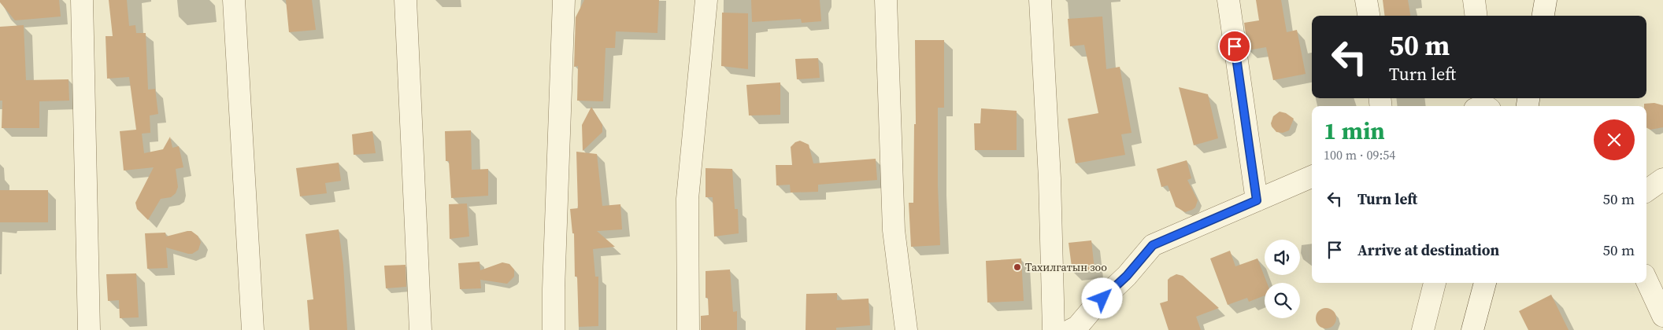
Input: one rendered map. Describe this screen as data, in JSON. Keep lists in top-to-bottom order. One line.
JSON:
{"places":["Тахилгатын зоо"],"page":{"turn":["50 m","Turn left"],"heading":["1 min","100 m · 09:54"],"list":[{"name":"Turn left","value":"50 m"},{"name":"Arrive at destination","value":"50 m"}]}}
